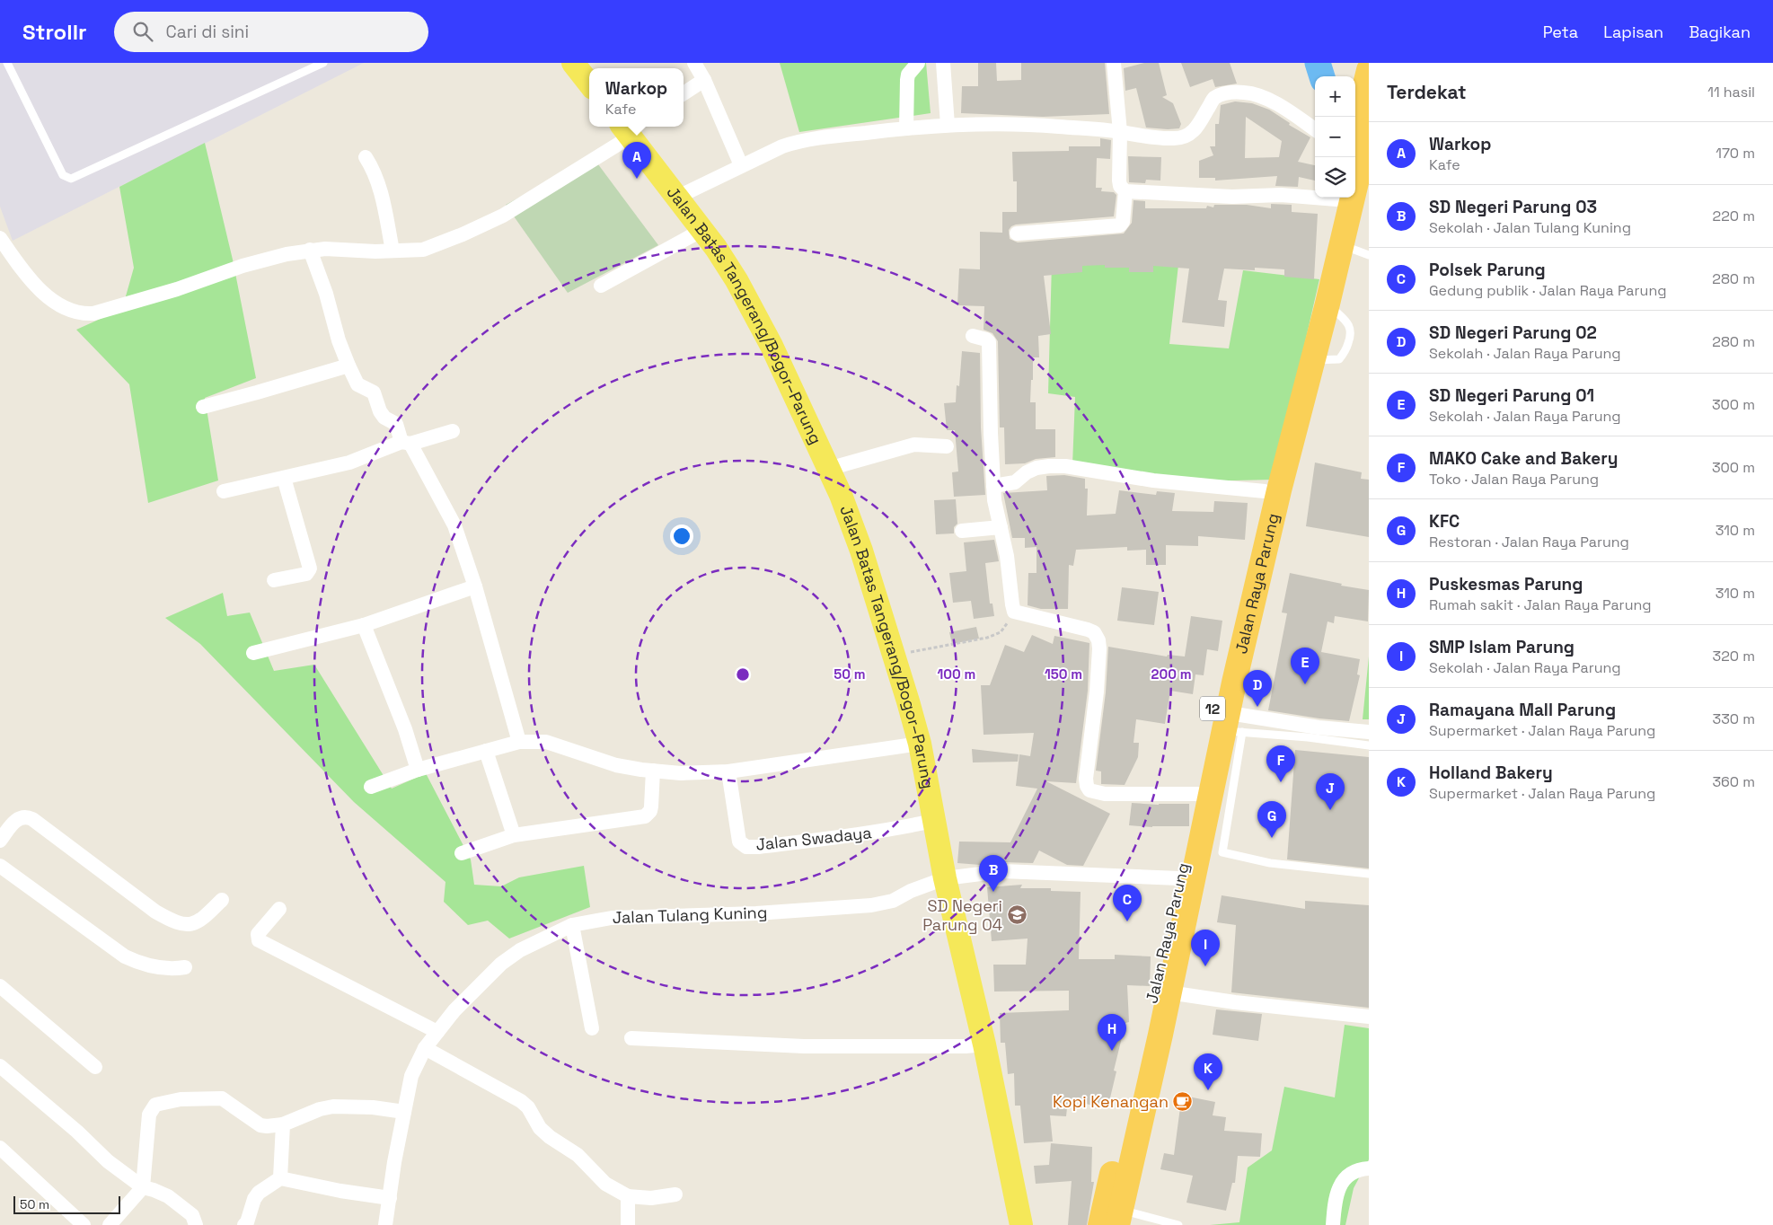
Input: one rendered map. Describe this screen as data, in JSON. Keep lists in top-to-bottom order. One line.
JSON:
{"streets":{"highway":["Jalan Raya Parung","12"],"main road":["Jalan Batas Tangerang/Bogor–Parung"],"street":["Jalan Swadaya","Jalan Tulang Kuning"]},"crossings":[["Jalan Batas Tangerang/Bogor–Parung","Jalan Swadaya"],["Jalan Batas Tangerang/Bogor–Parung","Jalan Tulang Kuning"],["Jalan Raya Parung","Jalan Tulang Kuning"]],"places":{"school or university":["SD Negeri Parung 04"],"cafe":["Kopi Kenangan"]},"scale_bar":"50 m","page":{"header":"Strollr","search":"Cari di sini","nav":["Peta","Lapisan","Bagikan"],"heading":["Terdekat","11 hasil"],"popup":["Warkop","Kafe"],"map_buttons":["+","−"],"list":[{"mark":"A","name":"Warkop","note":"Kafe","value":"170 m"},{"mark":"B","name":"SD Negeri Parung 03","note":"Sekolah · Jalan Tulang Kuning","value":"220 m"},{"mark":"C","name":"Polsek Parung","note":"Gedung publik · Jalan Raya Parung","value":"280 m"},{"mark":"D","name":"SD Negeri Parung 02","note":"Sekolah · Jalan Raya Parung","value":"280 m"},{"mark":"E","name":"SD Negeri Parung 01","note":"Sekolah · Jalan Raya Parung","value":"300 m"},{"mark":"F","name":"MAKO Cake and Bakery","note":"Toko · Jalan Raya Parung","value":"300 m"},{"mark":"G","name":"KFC","note":"Restoran · Jalan Raya Parung","value":"310 m"},{"mark":"H","name":"Puskesmas Parung","note":"Rumah sakit · Jalan Raya Parung","value":"310 m"},{"mark":"I","name":"SMP Islam Parung","note":"Sekolah · Jalan Raya Parung","value":"320 m"},{"mark":"J","name":"Ramayana Mall Parung","note":"Supermarket · Jalan Raya Parung","value":"330 m"},{"mark":"K","name":"Holland Bakery","note":"Supermarket · Jalan Raya Parung","value":"360 m"}],"pins":["A","E","D","F","J","G","B","C","I","H","K"],"scale":"50 m"},"rings":["50 m","100 m","150 m","200 m"]}
